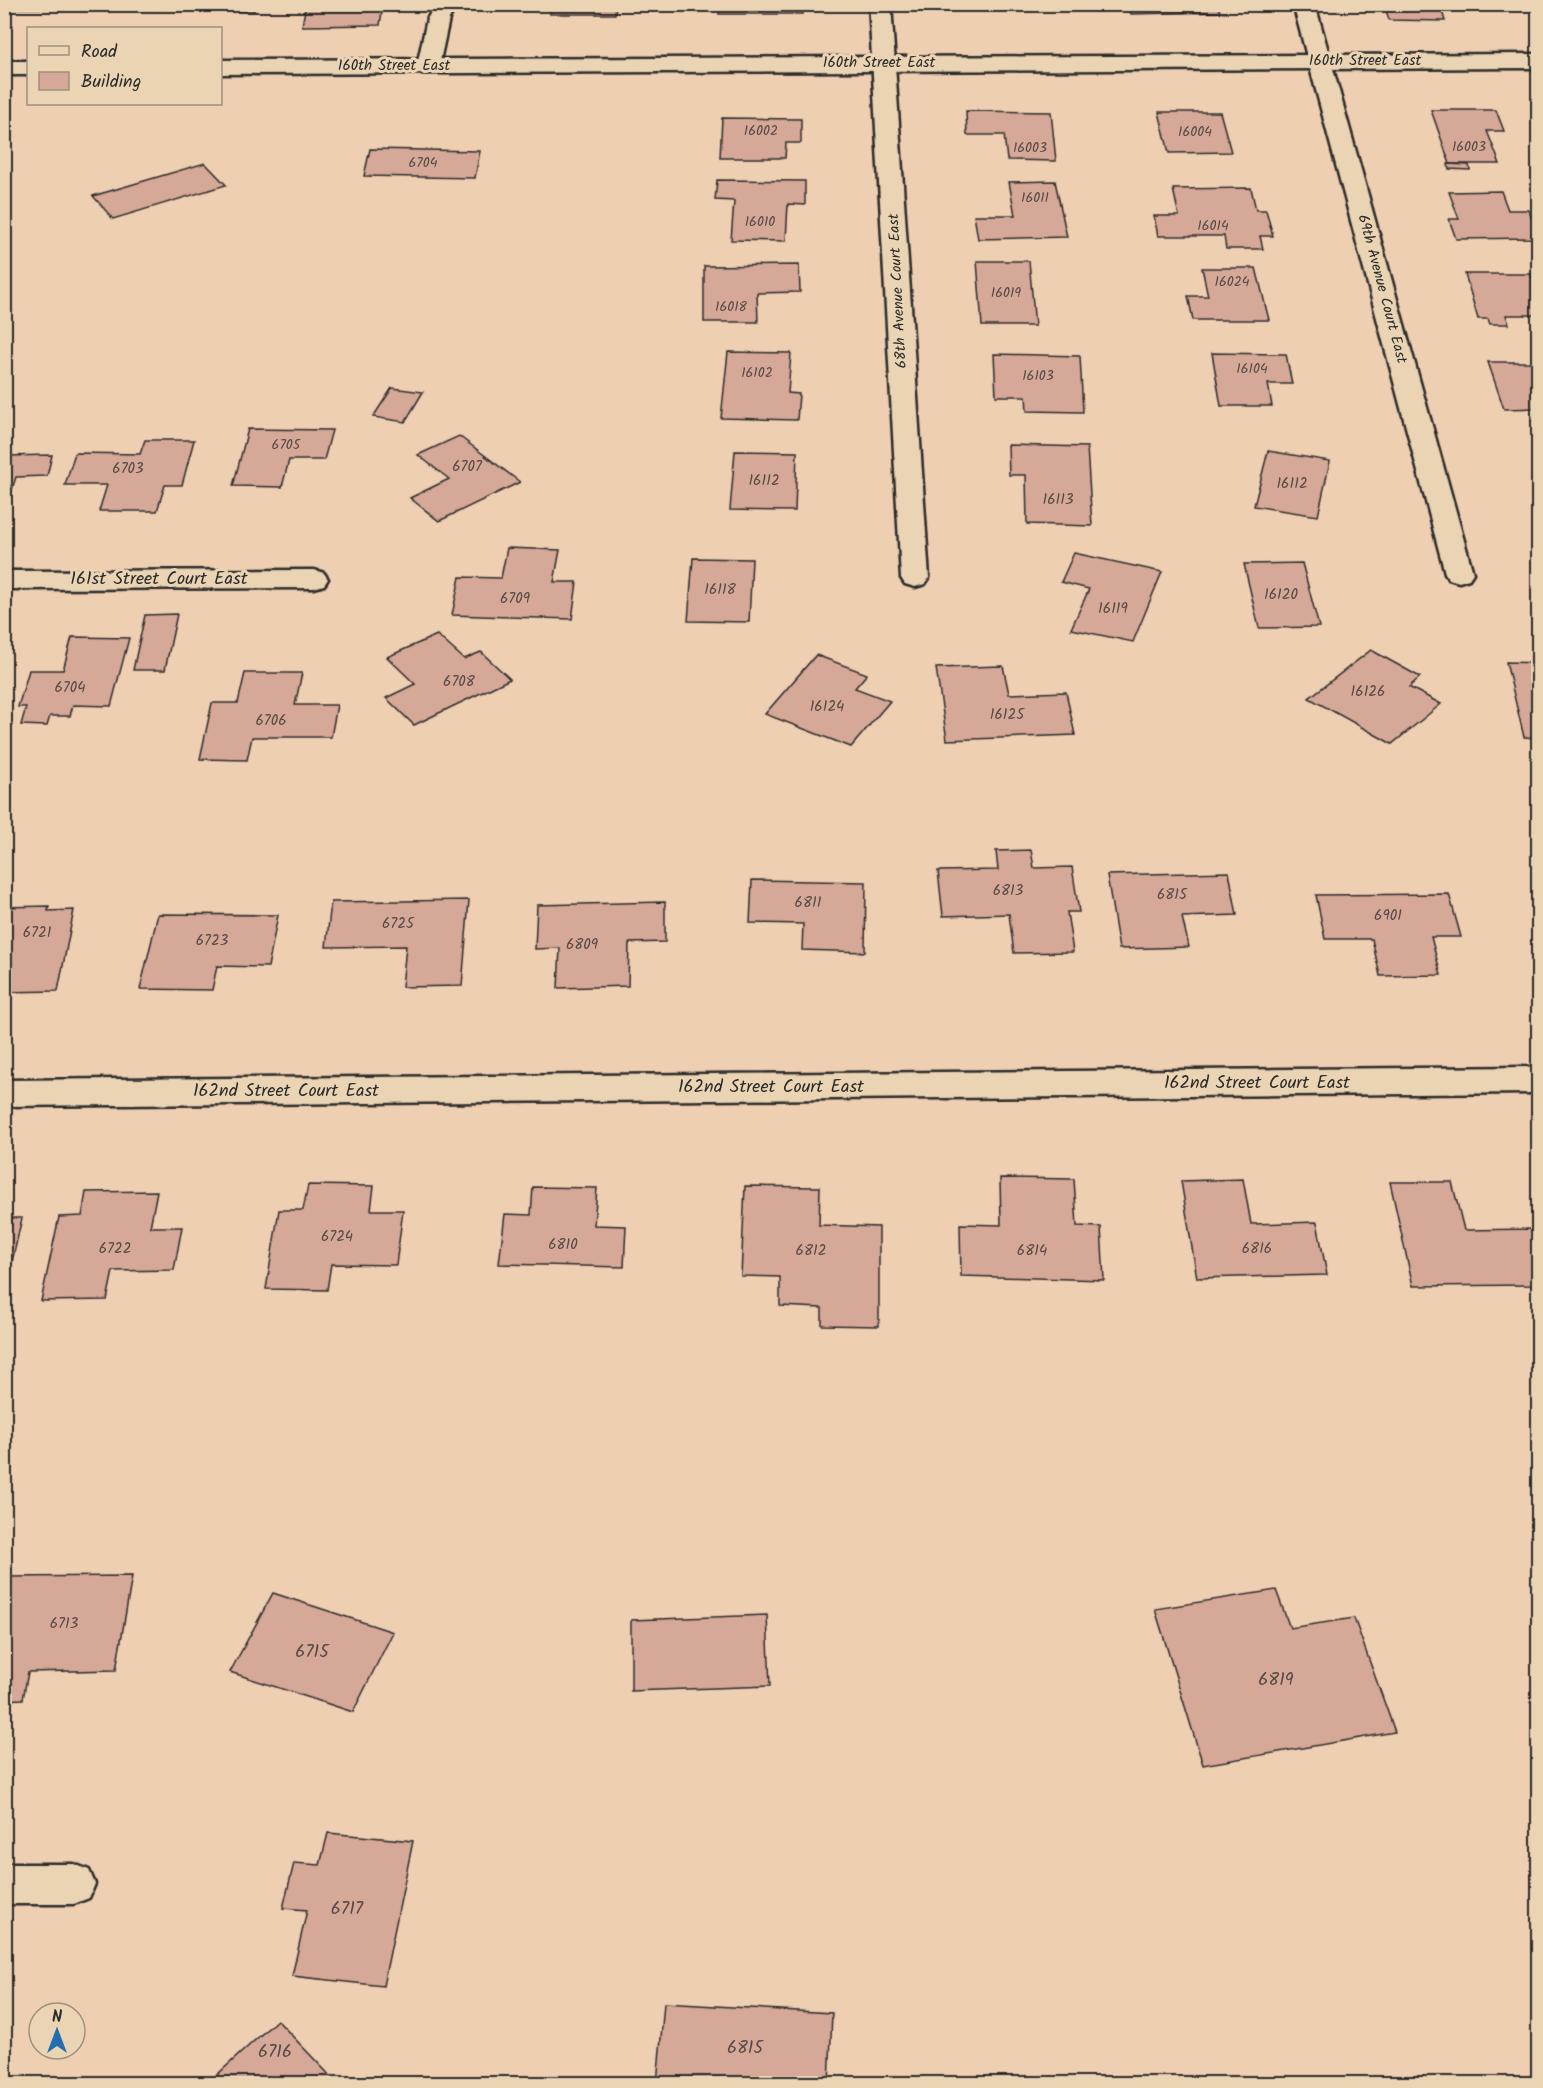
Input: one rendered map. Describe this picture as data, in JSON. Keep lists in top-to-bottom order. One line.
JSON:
{"streets":{"street":["160th Street East","69th Avenue Court East","68th Avenue Court East","161st Street Court East","162nd Street Court East"]},"crossings":[["160th Street East","69th Avenue Court East"],["160th Street East","68th Avenue Court East"]],"house_numbers":["16002","16004","16003","16003","6704","16011","16010","16014","16024","16019","16018","16104","16102","16103","6705","6707","6703","16112","16112","16113","16118","16120","6709","16119","6708","6704","16126","16124","16125","6706","6813","6815","6811","6901","6725","6721","6723","6809","6724","6810","6722","6816","6812","6814","6713","6715","6819","6717","6815","6716"],"legend":["Road","Building"],"north":"top"}
